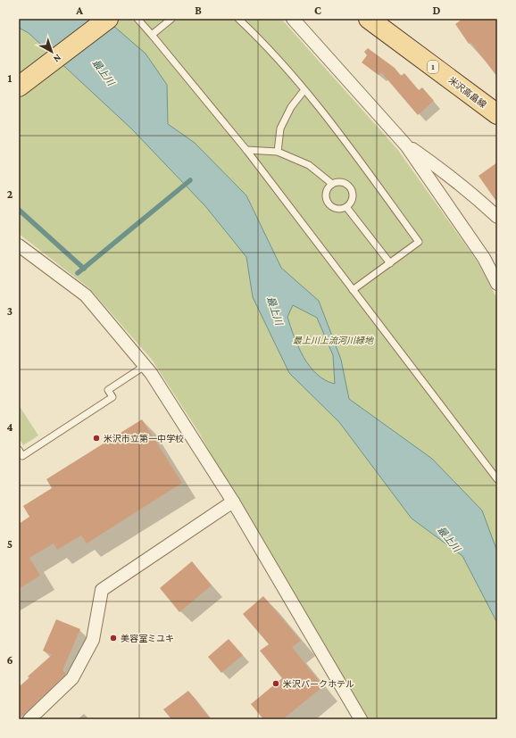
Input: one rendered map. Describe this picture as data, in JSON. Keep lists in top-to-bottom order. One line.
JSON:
{"streets":{"main road":["1","米沢高畠線"]},"water":["最上川"],"parks":["最上川上流河川緑地"],"places":["米沢市立第一中学校","美容室ミユキ","米沢パークホテル"],"north":"bottom right","grid":{"columns":["A","B","C","D"],"rows":["1","2","3","4","5","6"]}}
